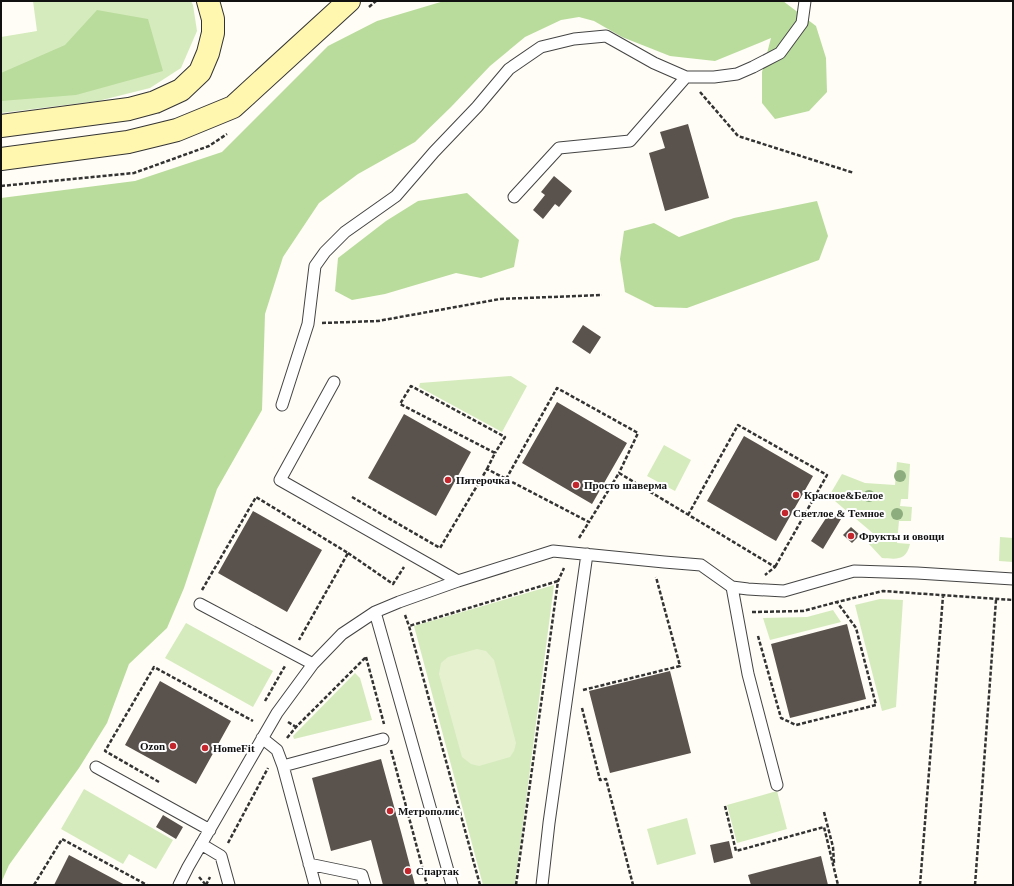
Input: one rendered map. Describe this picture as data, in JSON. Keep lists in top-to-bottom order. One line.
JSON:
{"places":["Пятерочка","Просто шаверма","Красное&Белое","Светлое & Темное","Фрукты и овощи","Ozon","HomeFit","Метрополис","Спартак"]}
